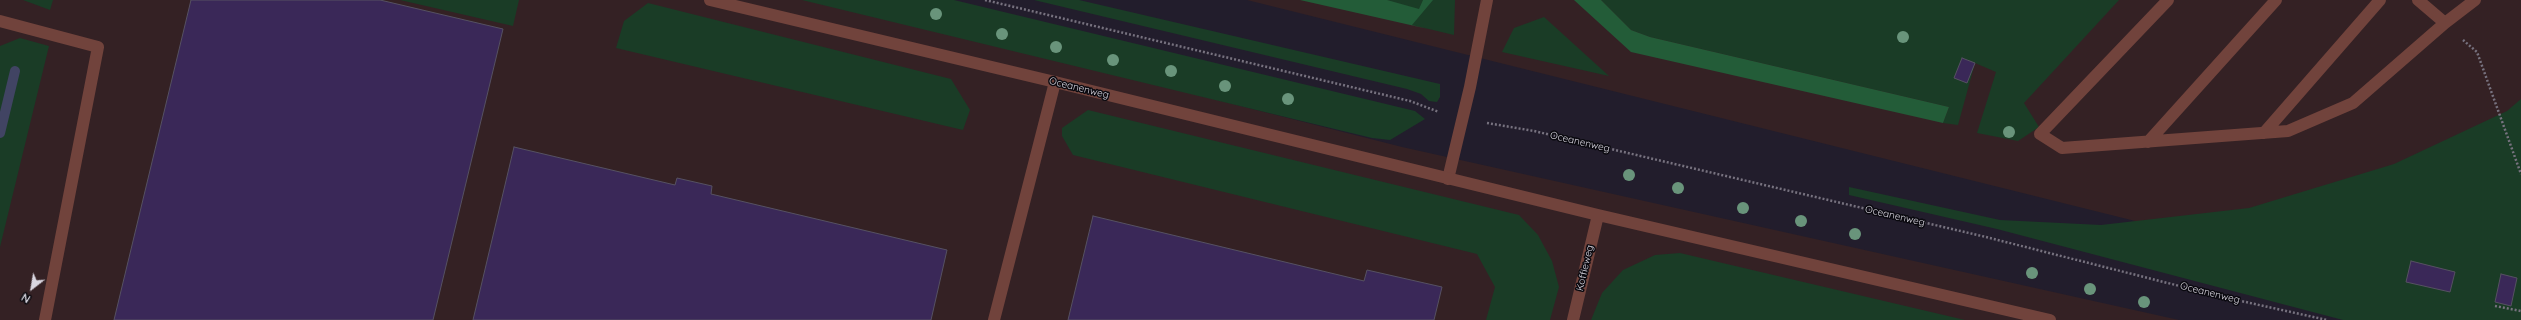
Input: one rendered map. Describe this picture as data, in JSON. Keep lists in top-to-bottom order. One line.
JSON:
{"streets":{"street":["Oceanenweg","Koffieweg"]},"crossings":[["Oceanenweg","Koffieweg"]],"north":"bottom left"}
